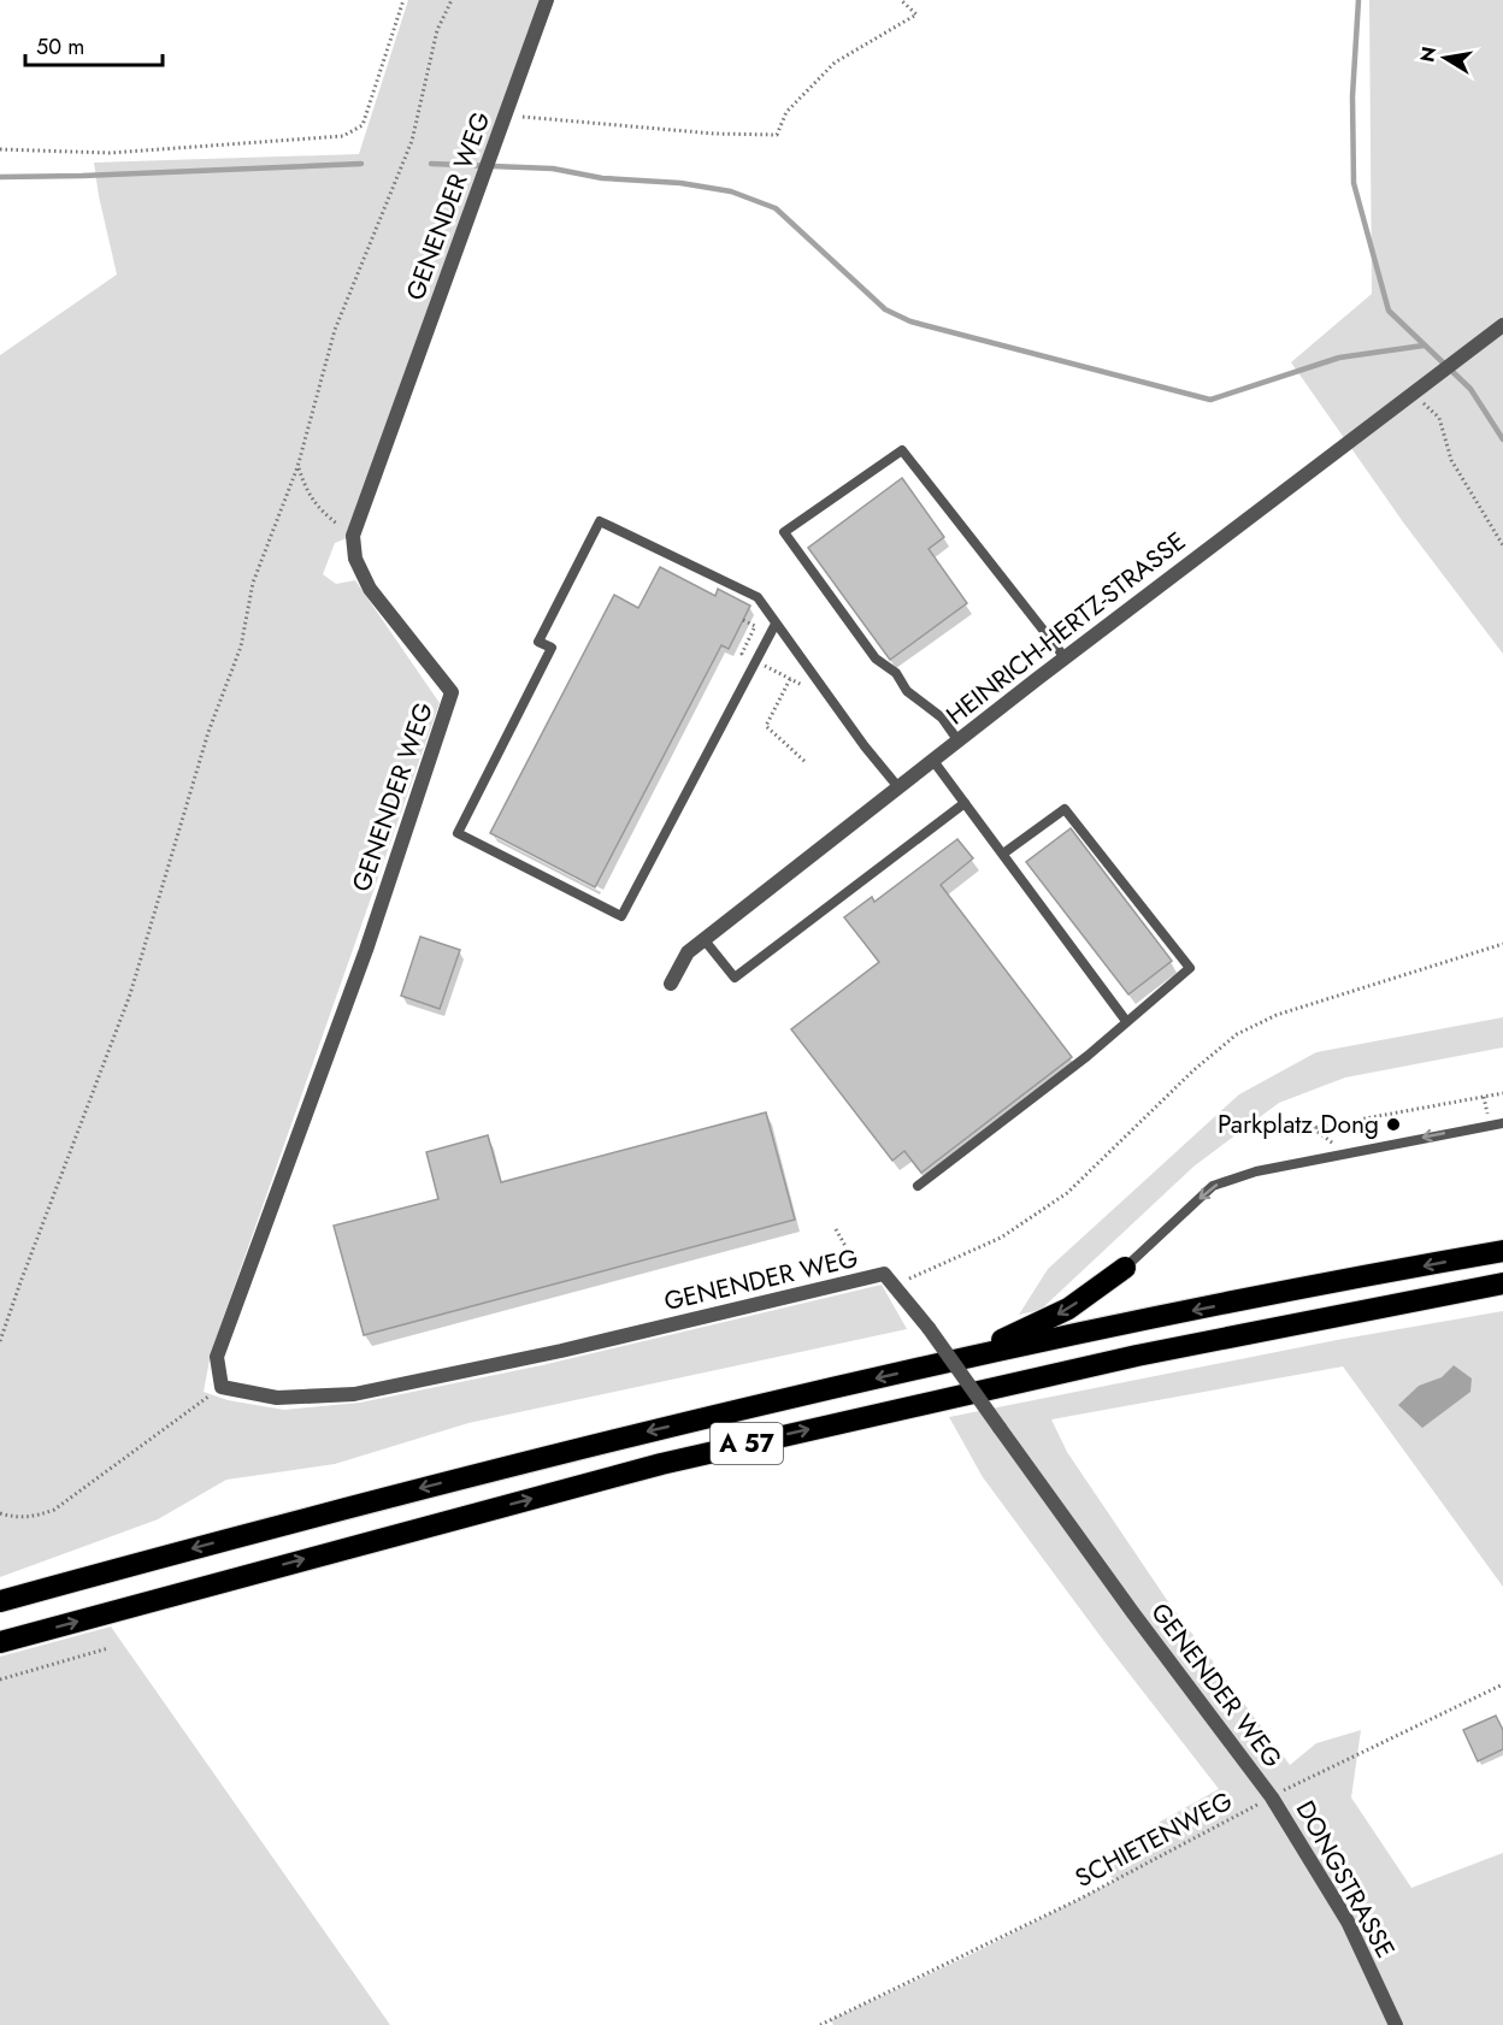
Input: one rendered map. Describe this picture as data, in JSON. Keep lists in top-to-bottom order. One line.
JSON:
{"streets":{"highway":["A 57"],"street":["GENENDER WEG","HEINRICH-HERTZ-STRASSE","DONGSTRASSE"],"path":["SCHIETENWEG"]},"crossings":[["GENENDER WEG","SCHIETENWEG"],["GENENDER WEG","DONGSTRASSE"],["SCHIETENWEG","DONGSTRASSE"]],"places":["Parkplatz Dong"],"scale_bar":"50 m","north":"left"}
